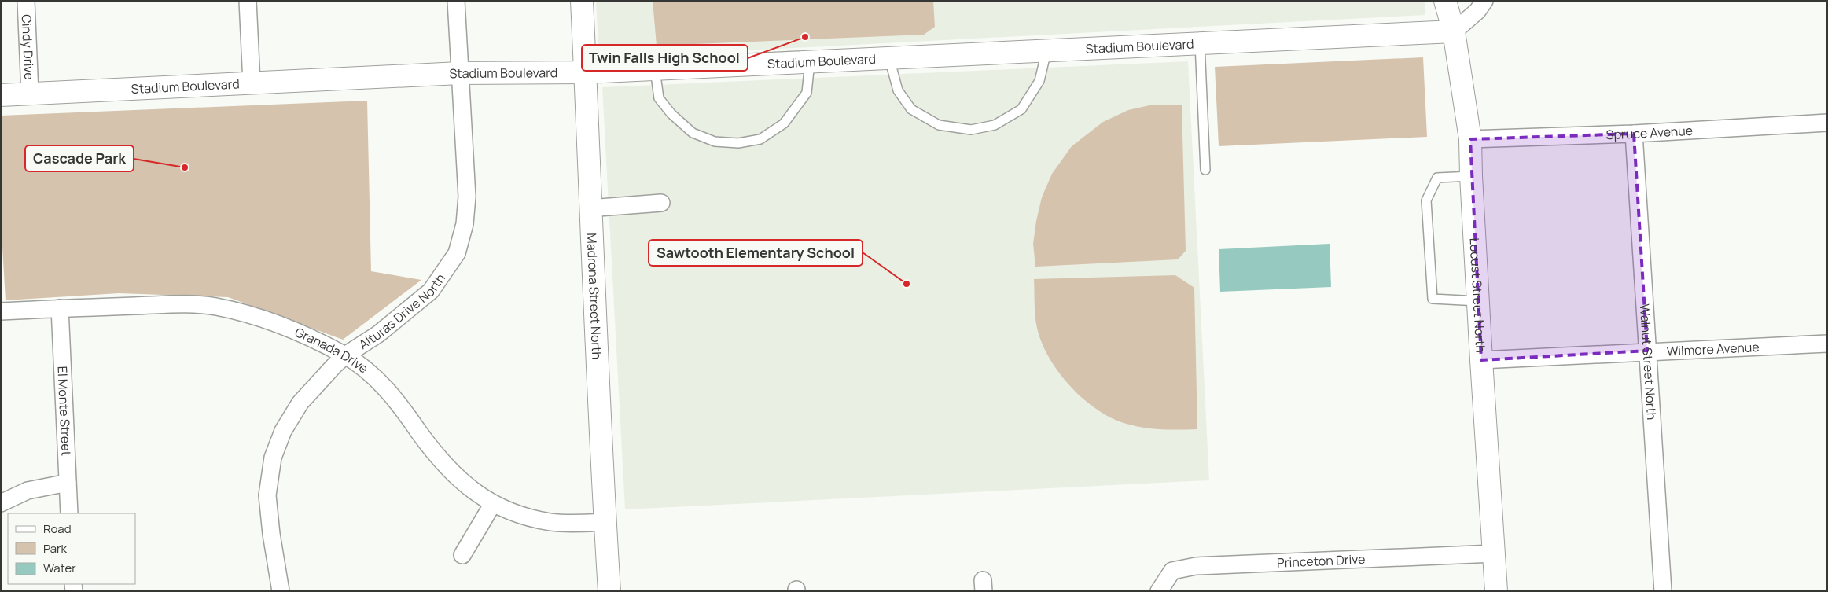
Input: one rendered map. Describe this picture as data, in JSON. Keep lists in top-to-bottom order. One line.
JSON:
{"streets":{"street":["Stadium Boulevard","Cindy Drive","Spruce Avenue","Locust Street North","Madrona Street North","Alturas Drive North","Wilmore Avenue","Granada Drive","Walnut Street North","El Monte Street","Princeton Drive"]},"crossings":[["Stadium Boulevard","Cindy Drive"],["Stadium Boulevard","Locust Street North"],["Stadium Boulevard","Madrona Street North"],["Stadium Boulevard","Alturas Drive North"],["Spruce Avenue","Locust Street North"],["Spruce Avenue","Walnut Street North"],["Locust Street North","Wilmore Avenue"],["Locust Street North","Princeton Drive"],["Madrona Street North","Granada Drive"],["Alturas Drive North","Granada Drive"],["Wilmore Avenue","Walnut Street North"],["Granada Drive","El Monte Street"]],"places":["Twin Falls High School","Cascade Park","Sawtooth Elementary School"],"legend":["Road","Park","Water"]}
